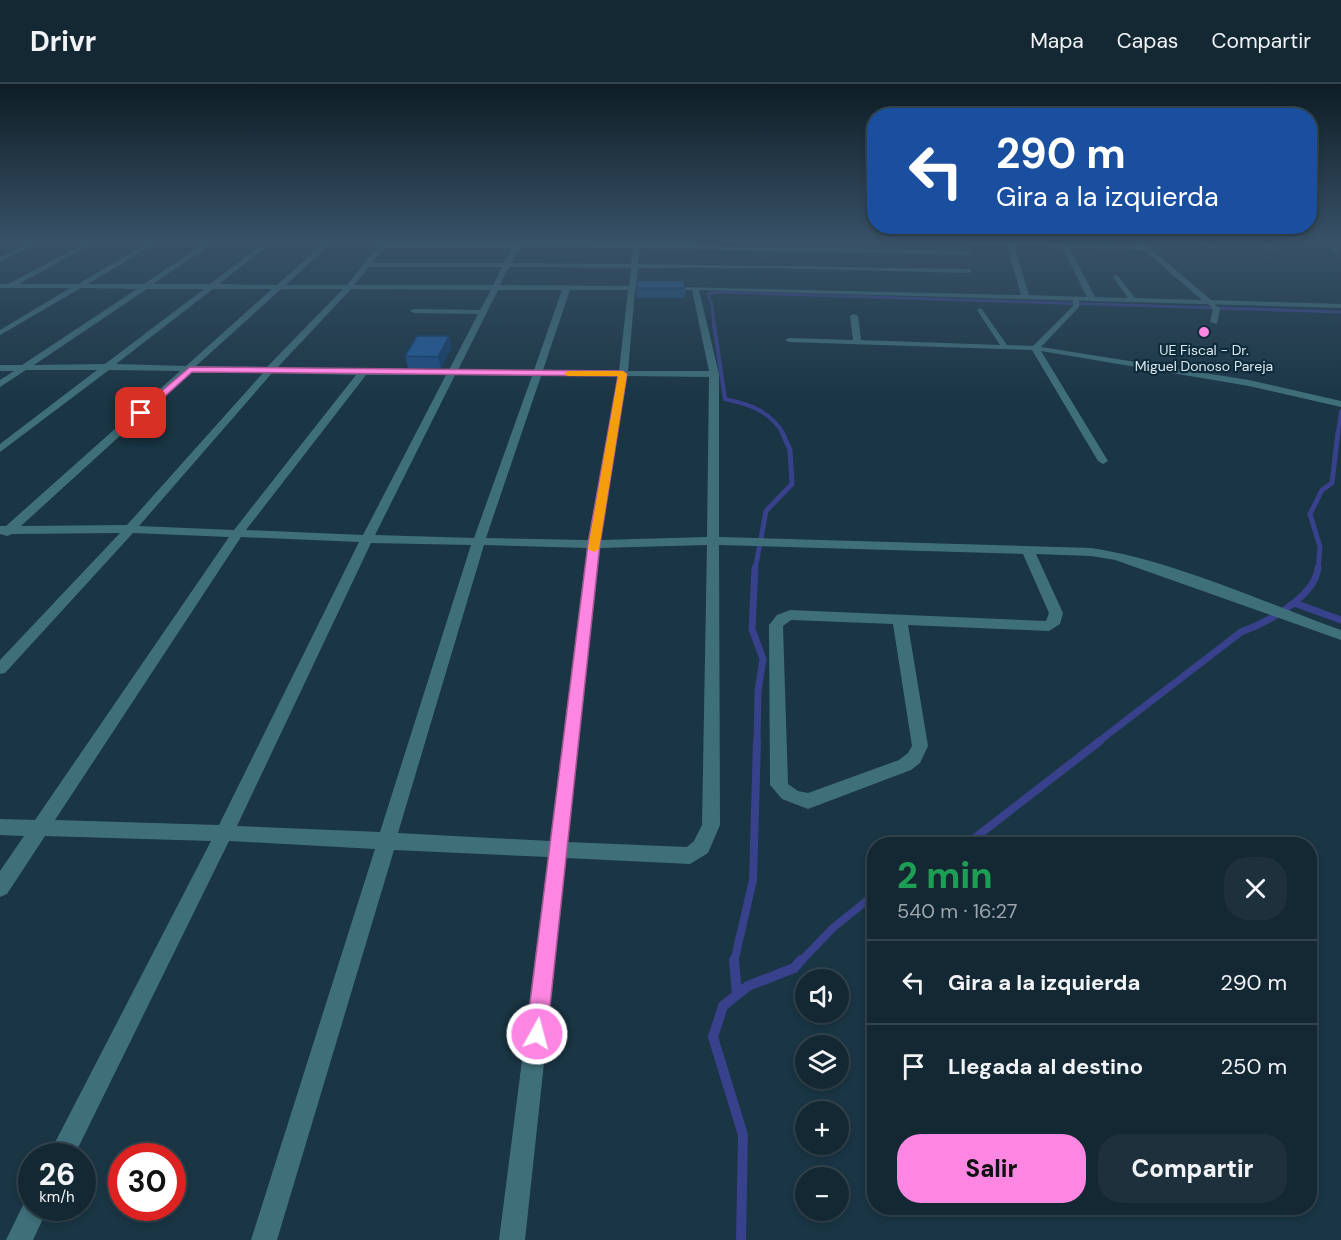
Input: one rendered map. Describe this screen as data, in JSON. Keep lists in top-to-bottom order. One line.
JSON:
{"places":["UE Fiscal - Dr. Miguel Donoso Pareja"],"page":{"header":"Drivr","nav":["Mapa","Capas","Compartir"],"turn":["290 m","Gira a la izquierda"],"heading":["2 min","540 m · 16:27"],"list":[{"name":"Gira a la izquierda","value":"290 m"},{"name":"Llegada al destino","value":"250 m"}],"map_buttons":["+","−"],"buttons":["Salir","Compartir"],"speed":"26 km/h","limit":"30"}}
